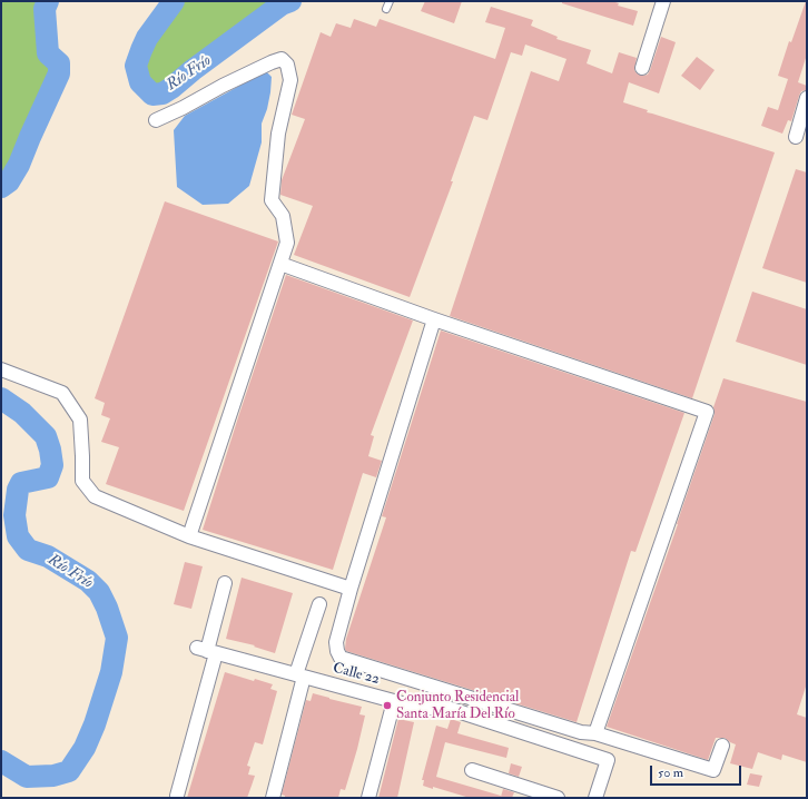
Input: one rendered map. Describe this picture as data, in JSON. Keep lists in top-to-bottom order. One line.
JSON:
{"streets":{"street":["Calle 22"]},"water":["Río Frío"],"places":["Conjunto Residencial Santa María Del Río"],"scale_bar":"50 m"}
